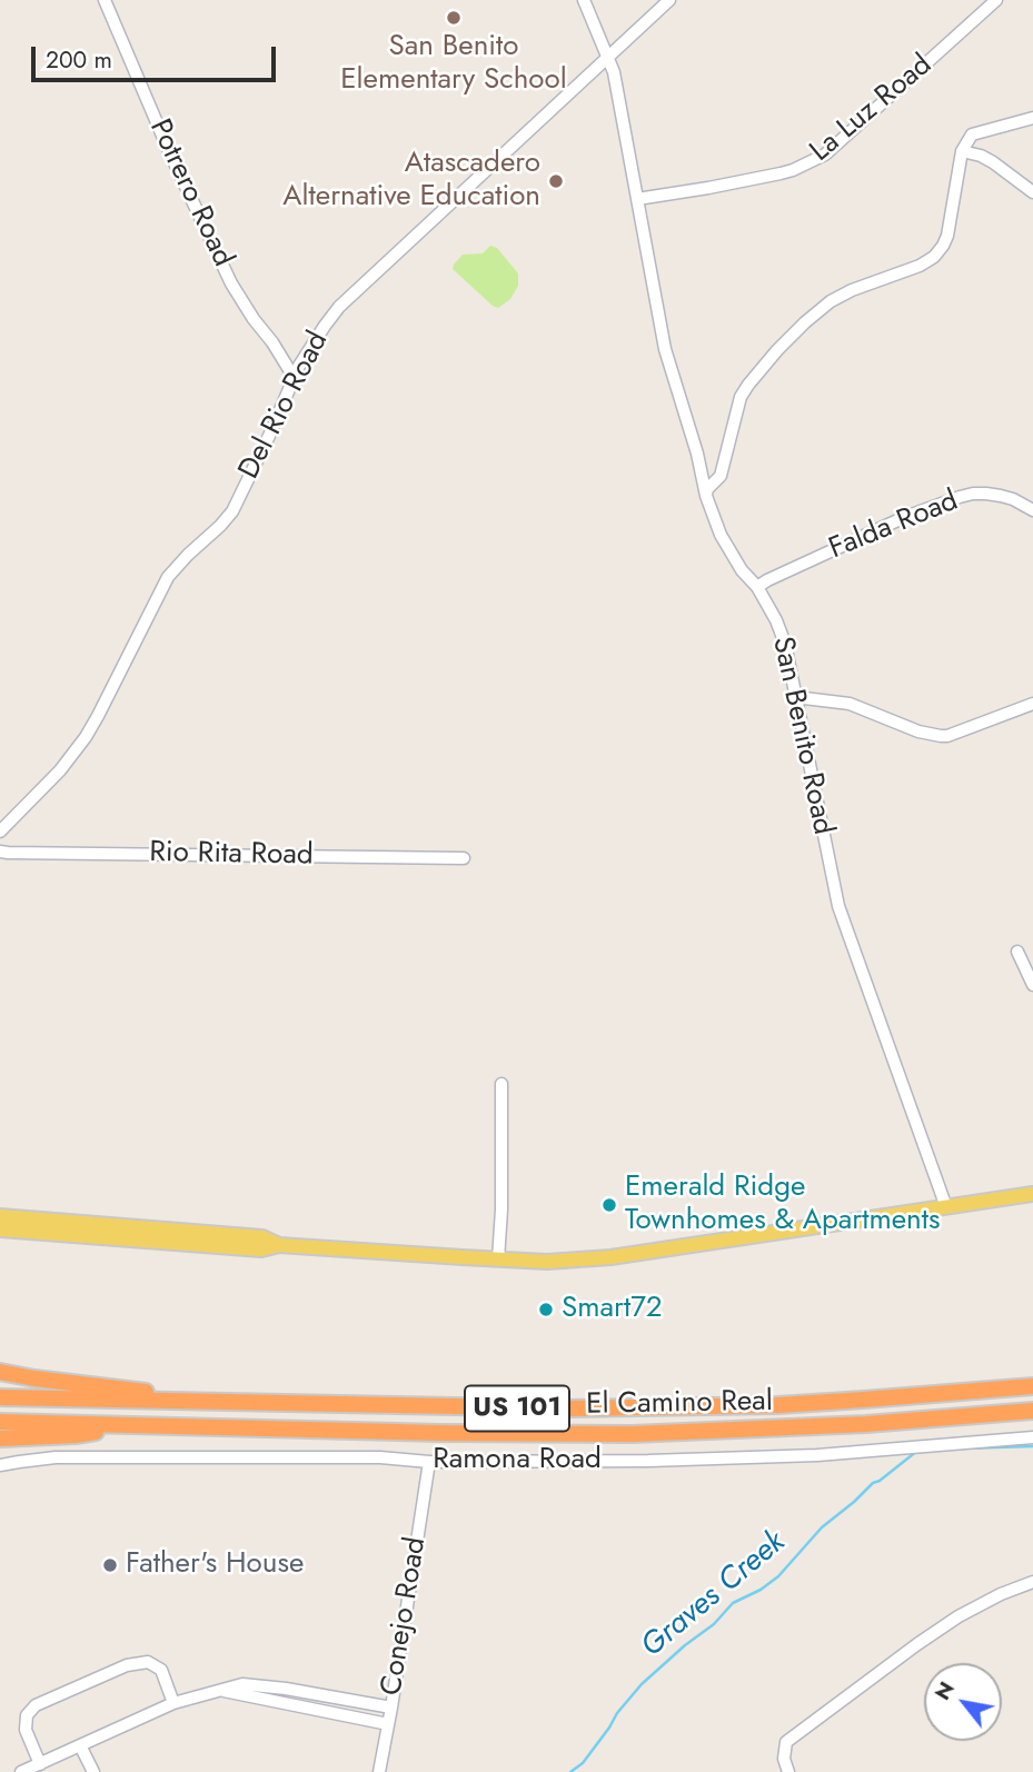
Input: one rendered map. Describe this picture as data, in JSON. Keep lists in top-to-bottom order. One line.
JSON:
{"streets":{"highway":["El Camino Real","US 101"],"street":["La Luz Road","Potrero Road","Del Rio Road","Falda Road","San Benito Road","Rio Rita Road","Ramona Road","Conejo Road"]},"crossings":[["La Luz Road","San Benito Road"],["Potrero Road","Del Rio Road"],["Del Rio Road","San Benito Road"],["Falda Road","San Benito Road"],["Ramona Road","Conejo Road"]],"water":["Graves Creek"],"places":["San Benito Elementary School","Atascadero Alternative Education","Emerald Ridge Townhomes & Apartments","Smart72","Father's House"],"scale_bar":"200 m","north":"top left"}
